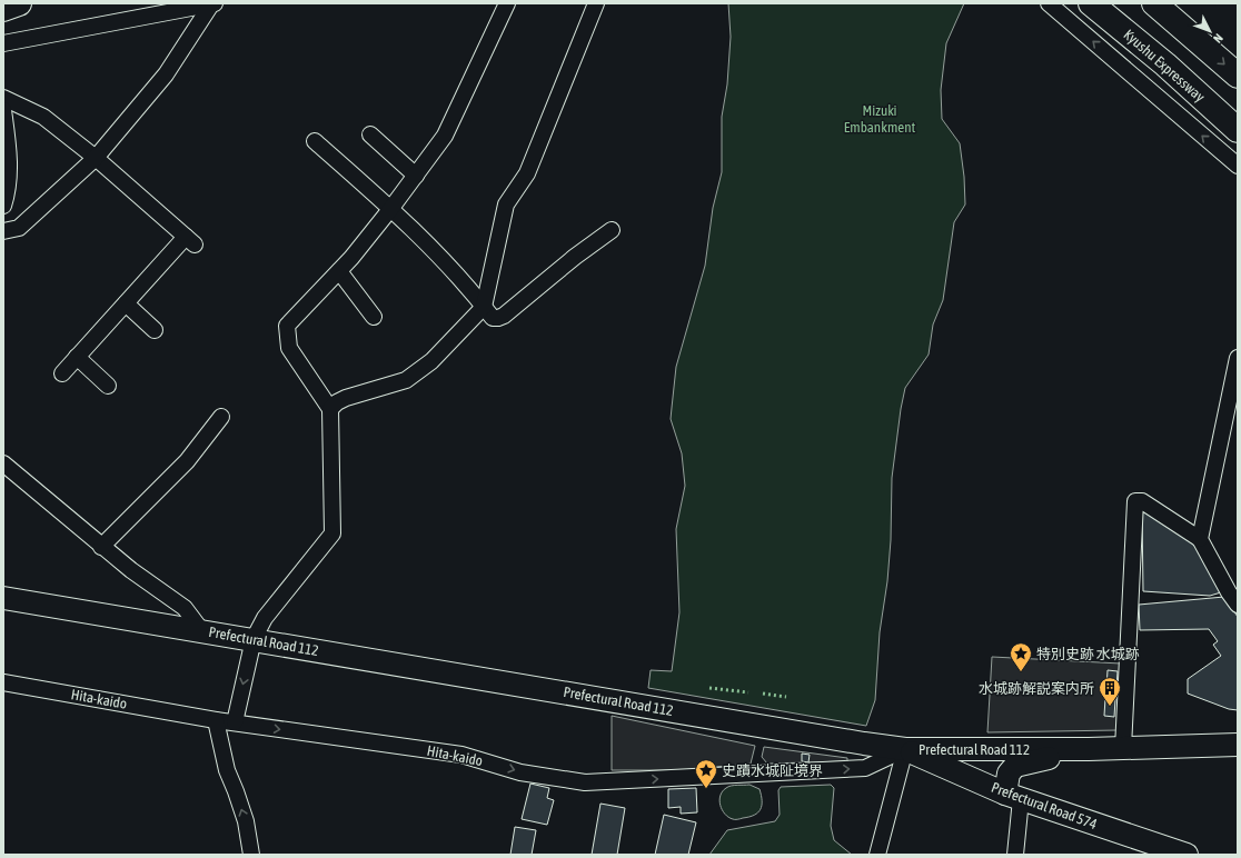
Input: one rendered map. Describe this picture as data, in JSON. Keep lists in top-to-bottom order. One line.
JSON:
{"streets":{"highway":["Kyushu Expressway"],"main road":["Prefectural Road 112","Prefectural Road 574"],"street":["Hita-kaido"]},"crossings":[["Prefectural Road 112","Hita-kaido"],["Prefectural Road 112","Prefectural Road 574"],["Hita-kaido","Prefectural Road 574"]],"one_way":["Hita-kaido"],"parks":["Mizuki Embankment"],"places":{"place":["特別史跡 水城跡","史蹟水城阯境界"],"building":["水城跡解説案内所"]},"north":"bottom right"}
